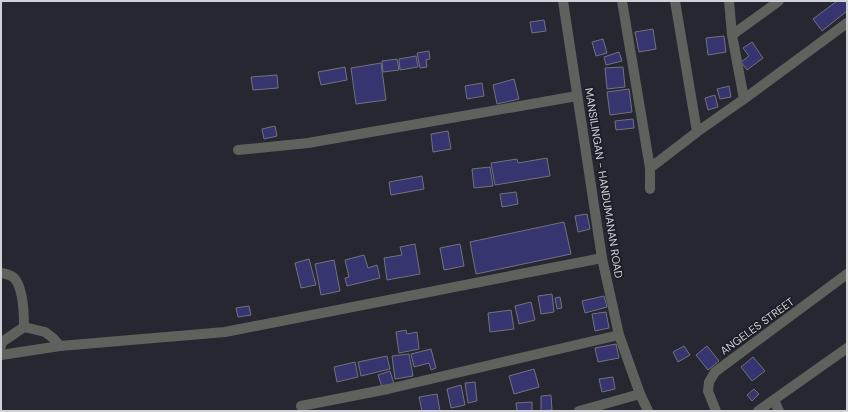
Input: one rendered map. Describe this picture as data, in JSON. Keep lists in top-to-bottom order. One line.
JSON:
{"streets":{"street":["MANSILINGAN - HANDUMANAN ROAD","ANGELES STREET"]}}
